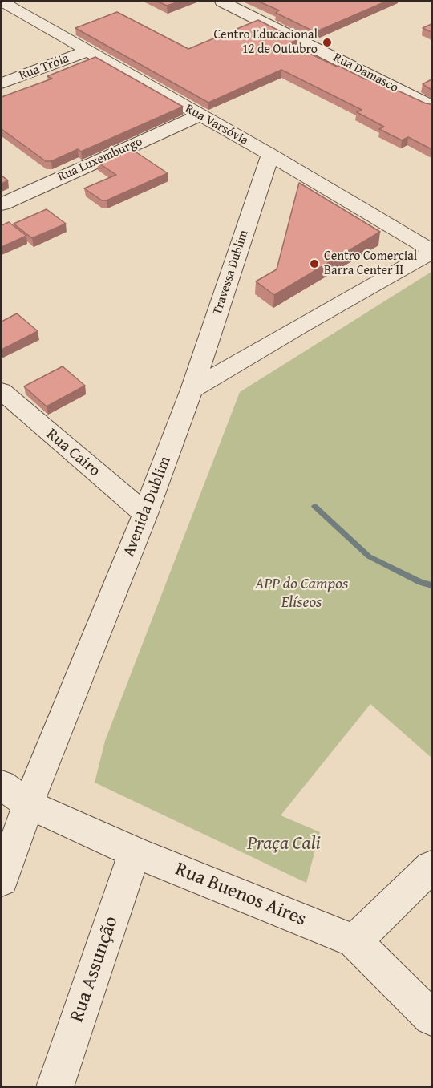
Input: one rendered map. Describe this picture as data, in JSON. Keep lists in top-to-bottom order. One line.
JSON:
{"streets":{"street":["Rua Tróia","Rua Damasco","Rua Varsóvia","Rua Luxemburgo","Travessa Dublim","Rua Cairo","Avenida Dublim","Rua Buenos Aires","Rua Assunção"]},"crossings":[["Rua Tróia","Rua Varsóvia"],["Rua Varsóvia","Rua Luxemburgo"],["Rua Varsóvia","Travessa Dublim"],["Travessa Dublim","Avenida Dublim"],["Rua Cairo","Avenida Dublim"],["Avenida Dublim","Rua Buenos Aires"],["Rua Buenos Aires","Rua Assunção"]],"parks":["APP do Campos Elíseos","Praça Cali"],"places":["Centro Educacional 12 de Outubro","Centro Comercial Barra Center II"]}
